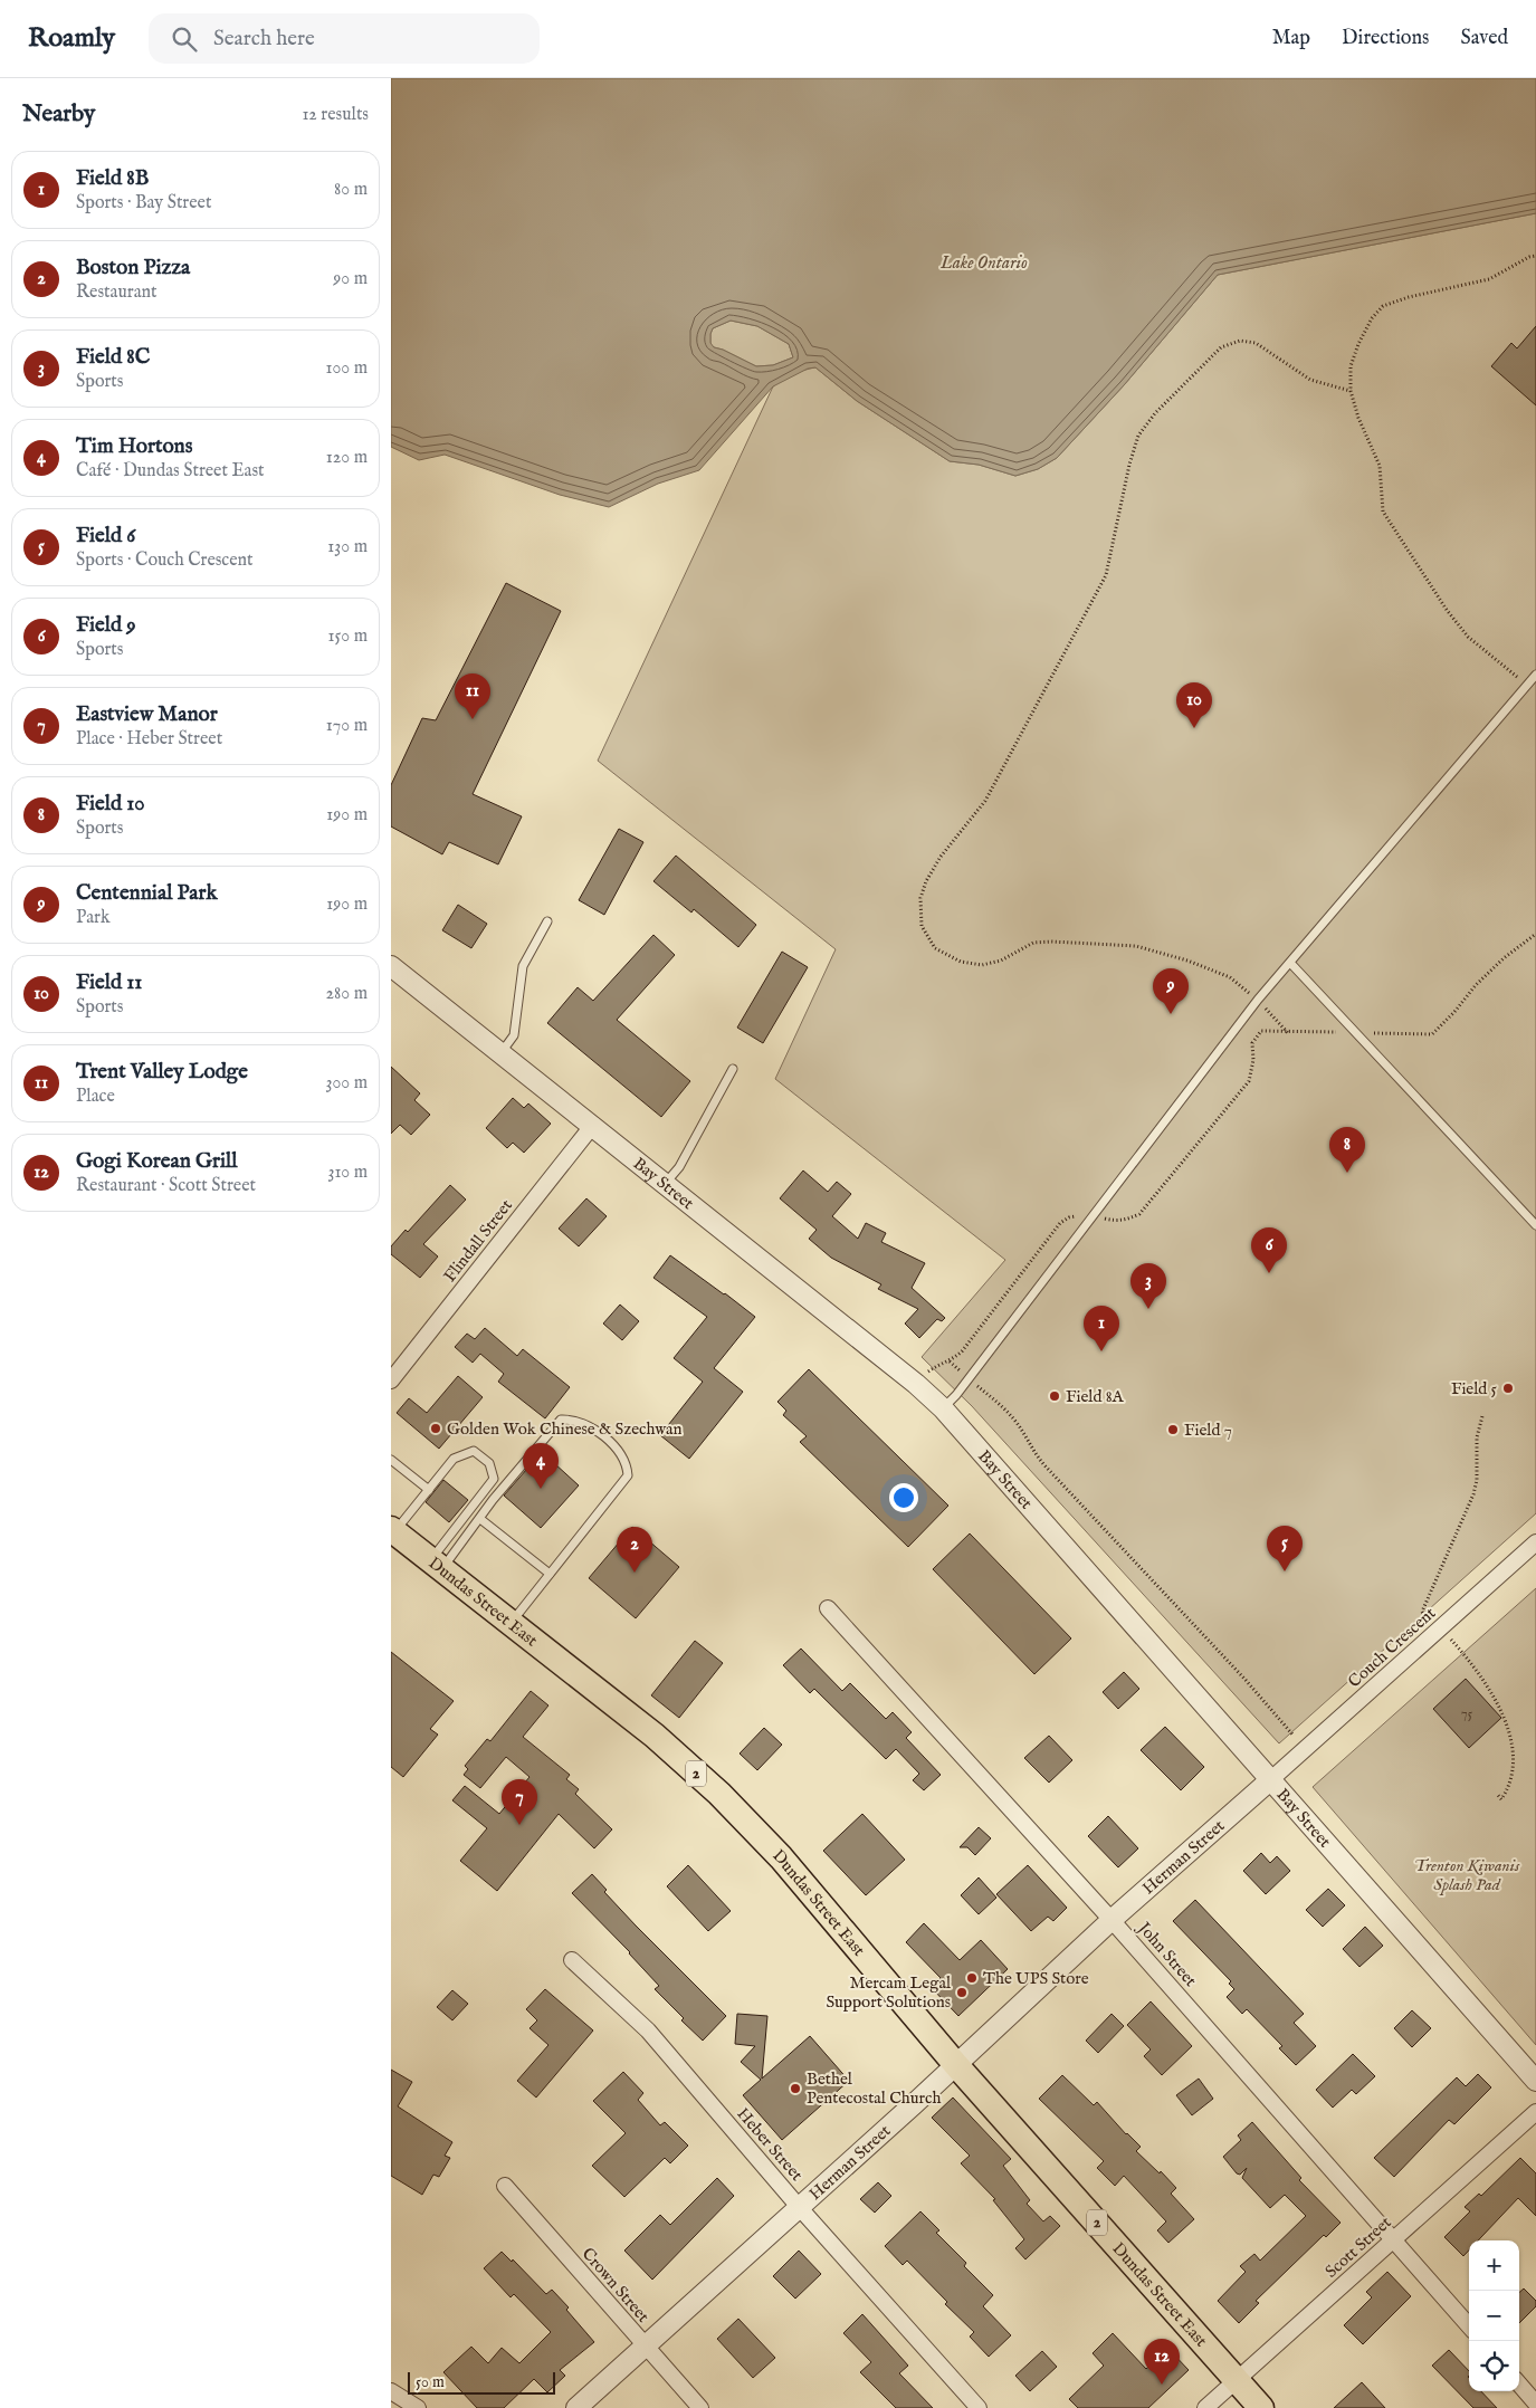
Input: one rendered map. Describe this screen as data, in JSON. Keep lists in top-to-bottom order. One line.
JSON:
{"streets":{"main road":["Dundas Street East","2"],"street":["Bay Street","Flindall Street","Couch Crescent","Herman Street","John Street","Heber Street","Scott Street","Crown Street"]},"crossings":[["Bay Street","Flindall Street"],["Bay Street","Couch Crescent"],["Bay Street","Herman Street"],["Dundas Street East","Herman Street"],["Dundas Street East","Scott Street"],["Couch Crescent","Herman Street"],["Herman Street","John Street"],["Herman Street","Heber Street"],["Herman Street","Crown Street"],["John Street","Scott Street"]],"water":["Lake Ontario"],"parks":["Trenton Kiwanis Splash Pad"],"places":["Field 5","Field 8A","Golden Wok Chinese & Szechwan","Field 7","The UPS Store","Mercam Legal Support Solutions","Bethel Pentecostal Church"],"house_numbers":["75"],"scale_bar":"50 m","page":{"header":"Roamly","search":"Search here","nav":["Map","Directions","Saved"],"heading":["Nearby","12 results"],"list":[{"mark":"1","name":"Field 8B","note":"Sports · Bay Street","value":"80 m"},{"mark":"2","name":"Boston Pizza","note":"Restaurant","value":"90 m"},{"mark":"3","name":"Field 8C","note":"Sports","value":"100 m"},{"mark":"4","name":"Tim Hortons","note":"Café · Dundas Street East","value":"120 m"},{"mark":"5","name":"Field 6","note":"Sports · Couch Crescent","value":"130 m"},{"mark":"6","name":"Field 9","note":"Sports","value":"150 m"},{"mark":"7","name":"Eastview Manor","note":"Place · Heber Street","value":"170 m"},{"mark":"8","name":"Field 10","note":"Sports","value":"190 m"},{"mark":"9","name":"Centennial Park","note":"Park","value":"190 m"},{"mark":"10","name":"Field 11","note":"Sports","value":"280 m"},{"mark":"11","name":"Trent Valley Lodge","note":"Place","value":"300 m"},{"mark":"12","name":"Gogi Korean Grill","note":"Restaurant · Scott Street","value":"310 m"}],"pins":["11","10","9","8","6","3","1","4","5","2","7","12"],"map_buttons":["+","−"],"scale":"50 m"}}
